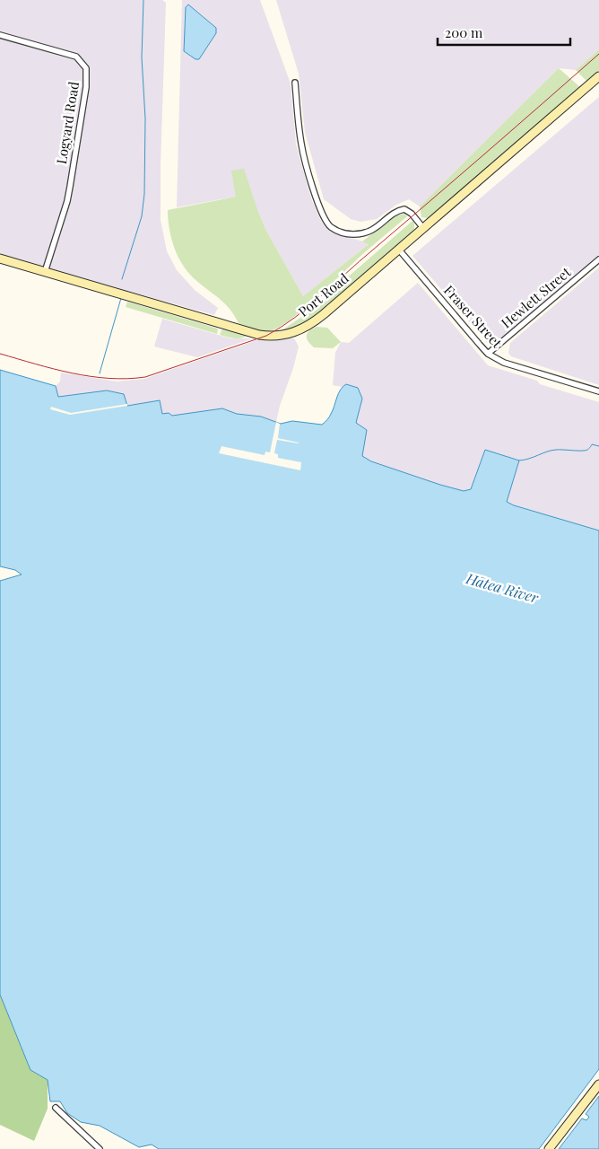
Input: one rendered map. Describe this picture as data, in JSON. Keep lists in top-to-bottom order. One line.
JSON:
{"streets":{"main road":["Port Road"],"street":["Logyard Road","Hewlett Street","Fraser Street"]},"crossings":[["Logyard Road","Port Road"],["Port Road","Fraser Street"],["Hewlett Street","Fraser Street"]],"water":["Hātea River"],"scale_bar":"200 m"}
